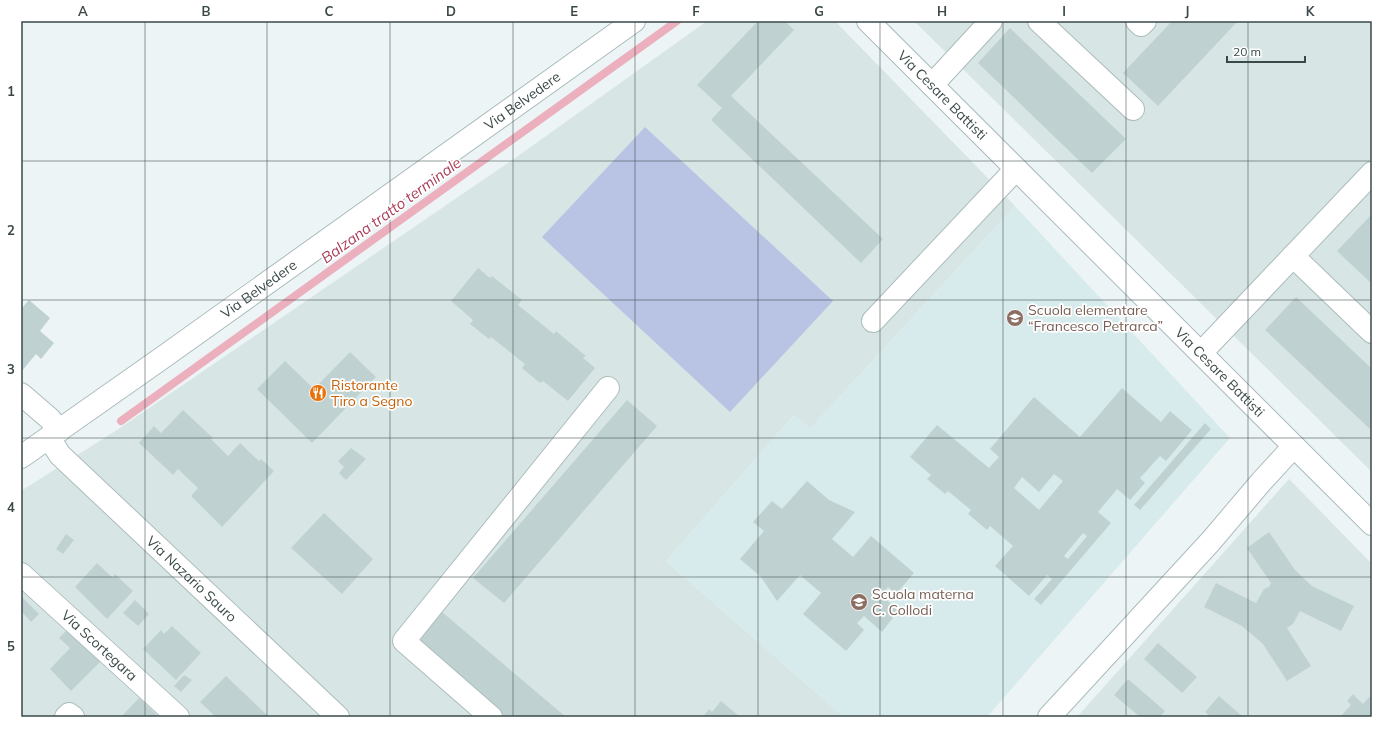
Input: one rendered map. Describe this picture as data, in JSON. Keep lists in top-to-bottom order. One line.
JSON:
{"streets":{"street":["Via Cesare Battisti","Via Belvedere","Via Nazario Sauro","Via Scortegara"]},"crossings":[["Via Belvedere","Via Nazario Sauro"]],"water":["Balzana tratto terminale"],"places":{"school or university":["Scuola elementare “Francesco Petrarca”","Scuola materna C. Collodi"],"restaurant":["Ristorante Tiro a Segno"]},"scale_bar":"20 m","grid":{"columns":["A","B","C","D","E","F","G","H","I","J","K"],"rows":["1","2","3","4","5"]}}
